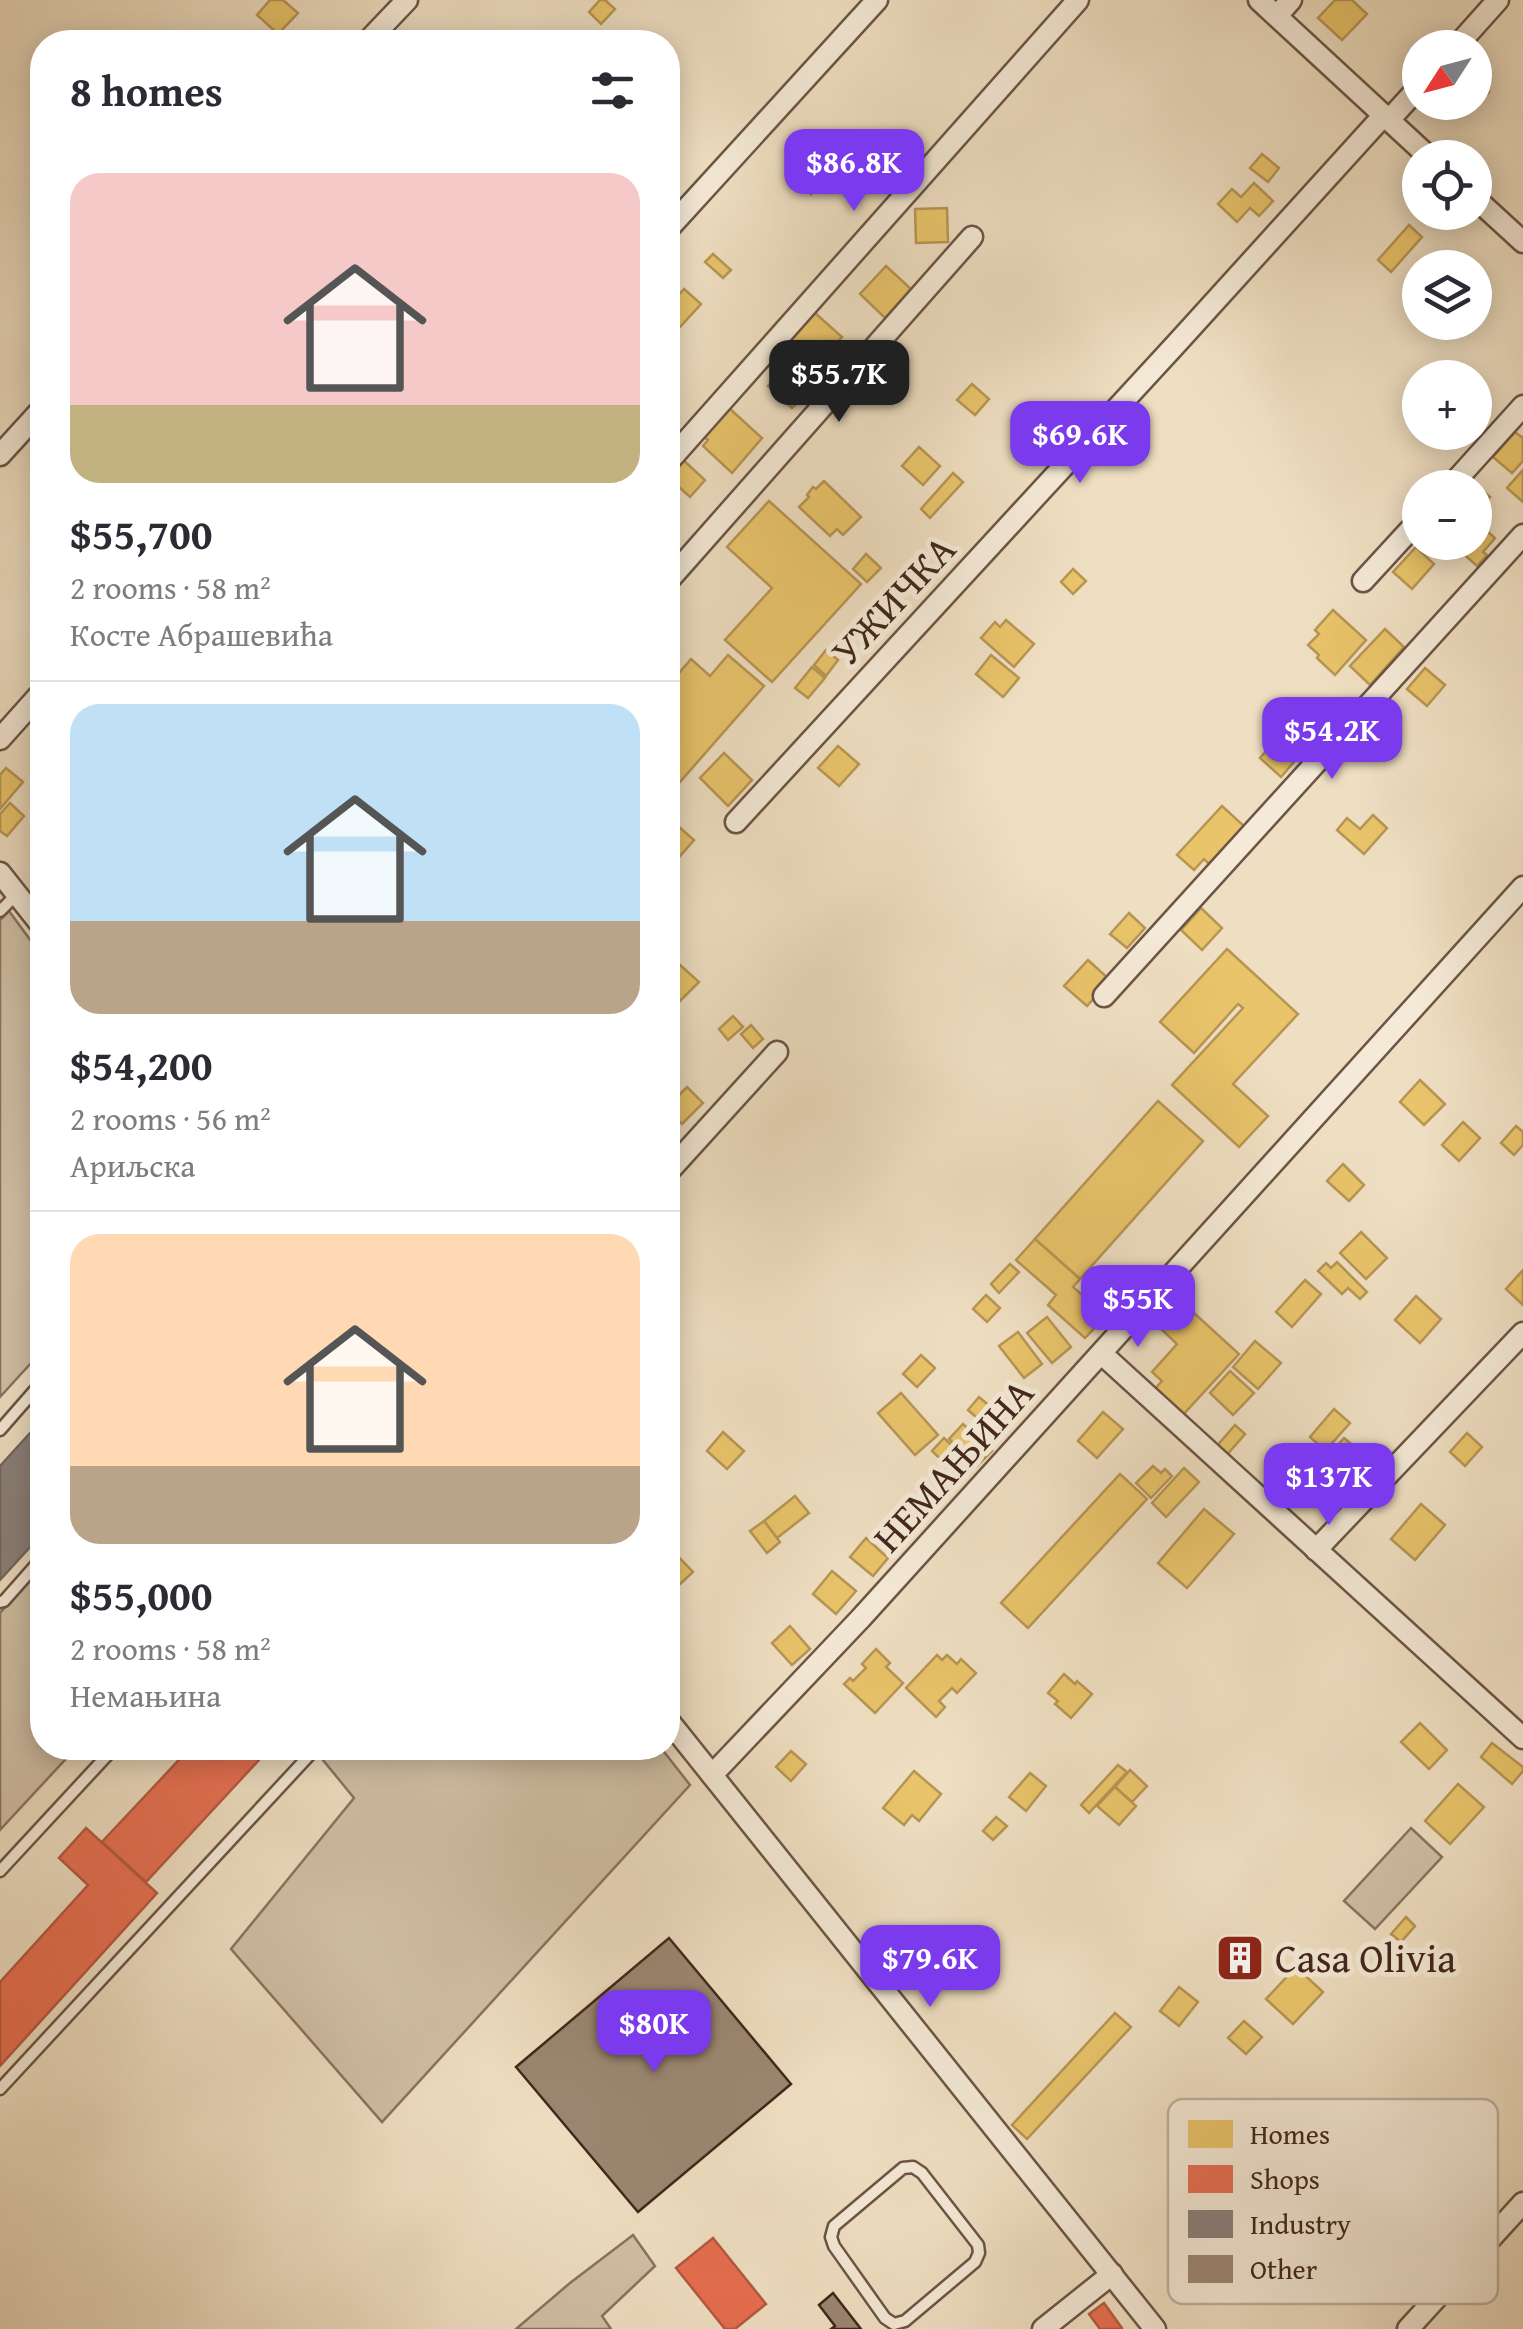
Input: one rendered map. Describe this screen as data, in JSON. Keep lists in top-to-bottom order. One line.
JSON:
{"streets":{"street":["УЖИЧКА","НЕМАЊИНА"]},"places":{"building":["Casa Olivia"]},"legend":["Homes","Shops","Industry","Other"],"north":"bottom left","page":{"map_buttons":["+","−"],"heading":"8 homes","price":["$86.8K","$55.7K","$69.6K","$54.2K","$55K","$137K","$79.6K","$80K"],"list":[{"name":"$55,700","note":"2 rooms · 58 m² · Косте Абрашевића"},{"name":"$54,200","note":"2 rooms · 56 m² · Ариљска"},{"name":"$55,000","note":"2 rooms · 58 m² · Немањина"}]}}
